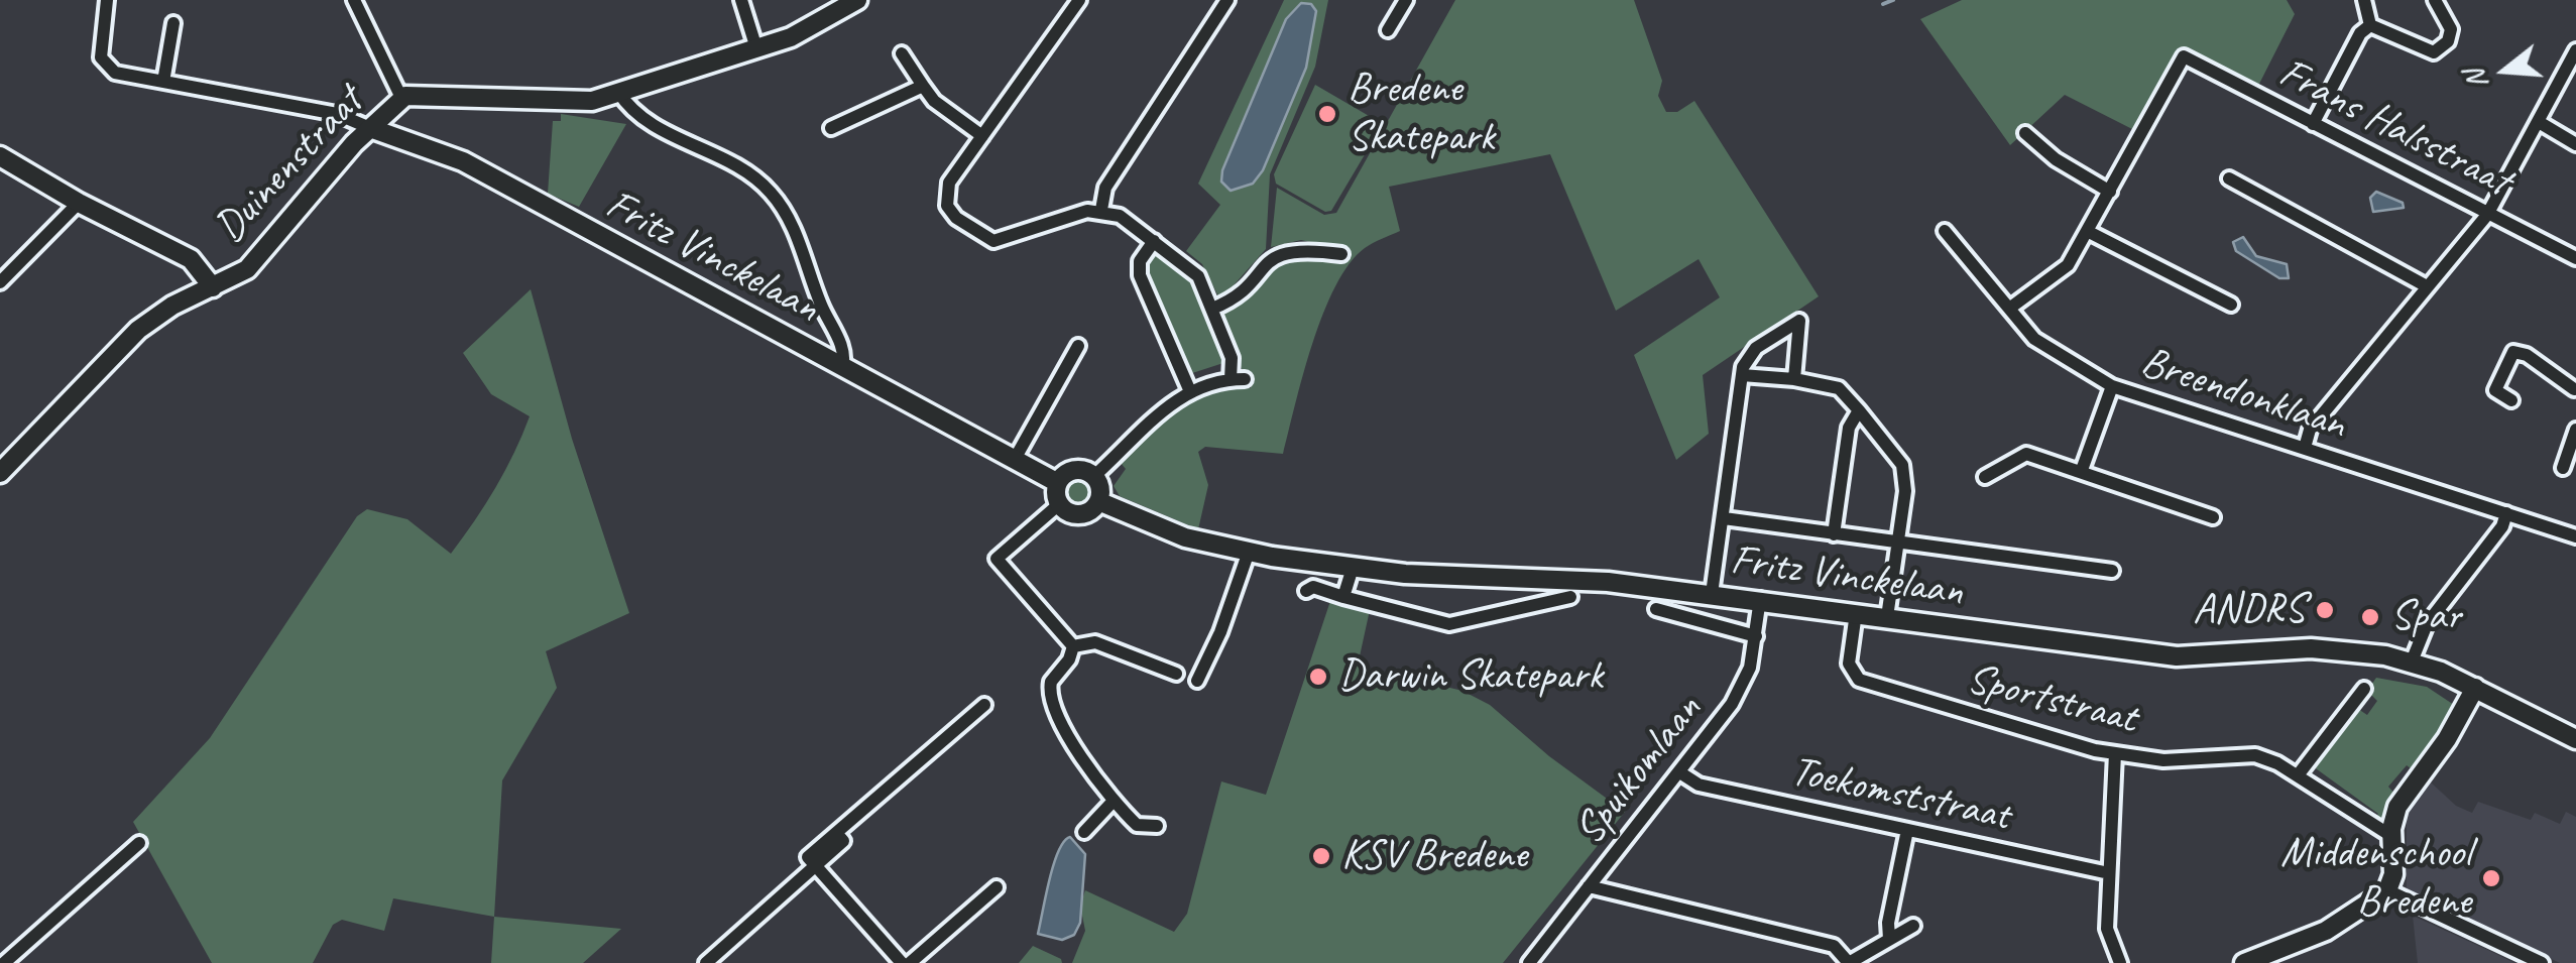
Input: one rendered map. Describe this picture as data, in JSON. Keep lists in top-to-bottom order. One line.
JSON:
{"streets":{"street":["Frans Halsstraat","Duinenstraat","Fritz Vinckelaan","Breendonklaan","Sportstraat","Spuikomlaan","Toekomststraat"]},"crossings":[["Duinenstraat","Fritz Vinckelaan"],["Fritz Vinckelaan","Sportstraat"],["Fritz Vinckelaan","Spuikomlaan"],["Spuikomlaan","Toekomststraat"]],"places":["Bredene Skatepark","ANDRS","Spar","Darwin Skatepark","KSV Bredene","Middenschool Bredene"],"north":"left"}
